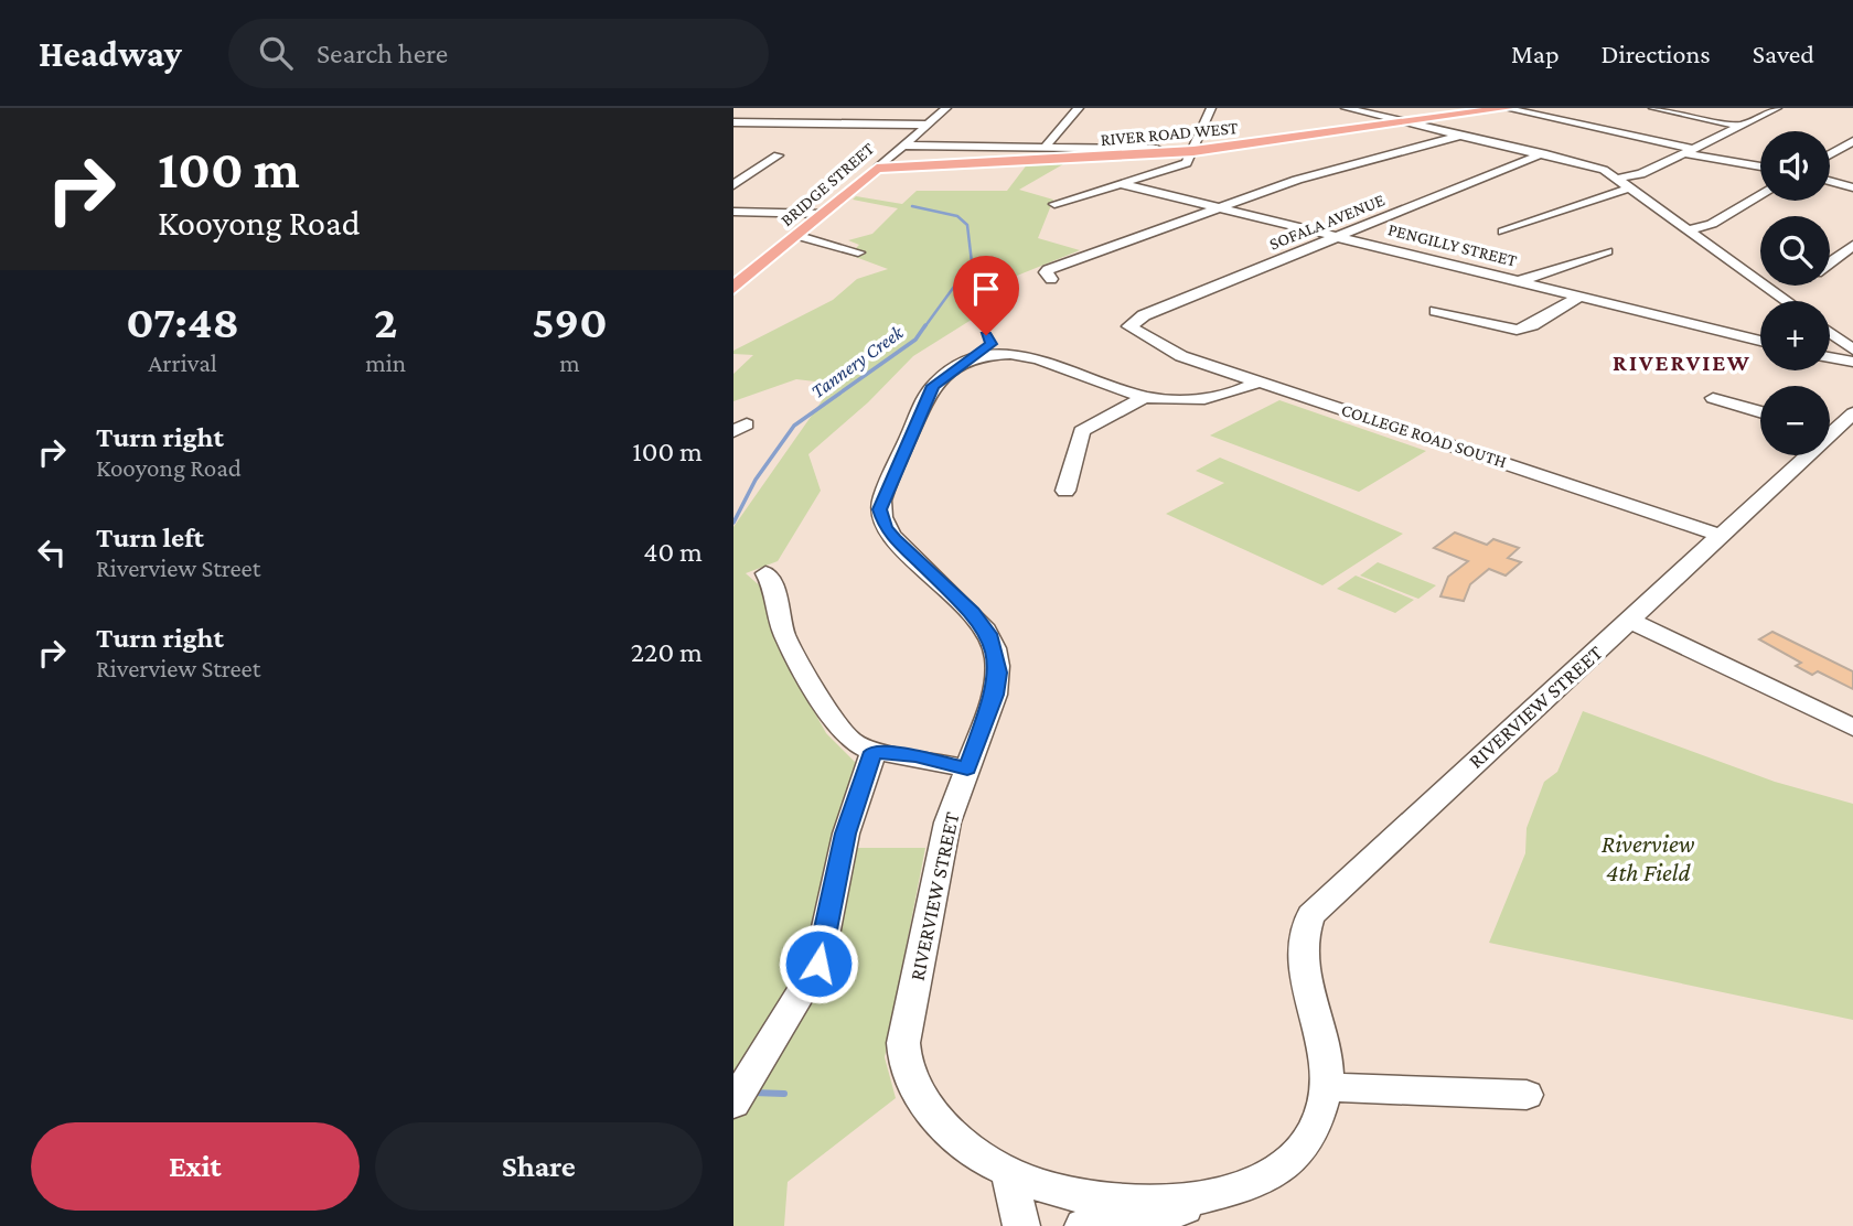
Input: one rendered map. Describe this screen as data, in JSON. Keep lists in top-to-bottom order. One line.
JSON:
{"streets":{"main road":["RIVER ROAD WEST","BRIDGE STREET"],"street":["SOFALA AVENUE","PENGILLY STREET","COLLEGE ROAD SOUTH","RIVERVIEW STREET"]},"crossings":[["RIVER ROAD WEST","BRIDGE STREET"],["SOFALA AVENUE","PENGILLY STREET"],["SOFALA AVENUE","COLLEGE ROAD SOUTH"],["COLLEGE ROAD SOUTH","RIVERVIEW STREET"]],"districts":["RIVERVIEW"],"water":["Tannery Creek"],"parks":["Riverview 4th Field"],"page":{"header":"Headway","search":"Search here","nav":["Map","Directions","Saved"],"turn":["100 m","Kooyong Road"],"map_buttons":["+","−"],"eta":["07:48","Arrival","2","min","590","m"],"list":[{"name":"Turn right","note":"Kooyong Road","value":"100 m"},{"name":"Turn left","note":"Riverview Street","value":"40 m"},{"name":"Turn right","note":"Riverview Street","value":"220 m"}],"buttons":["Exit","Share"]}}
